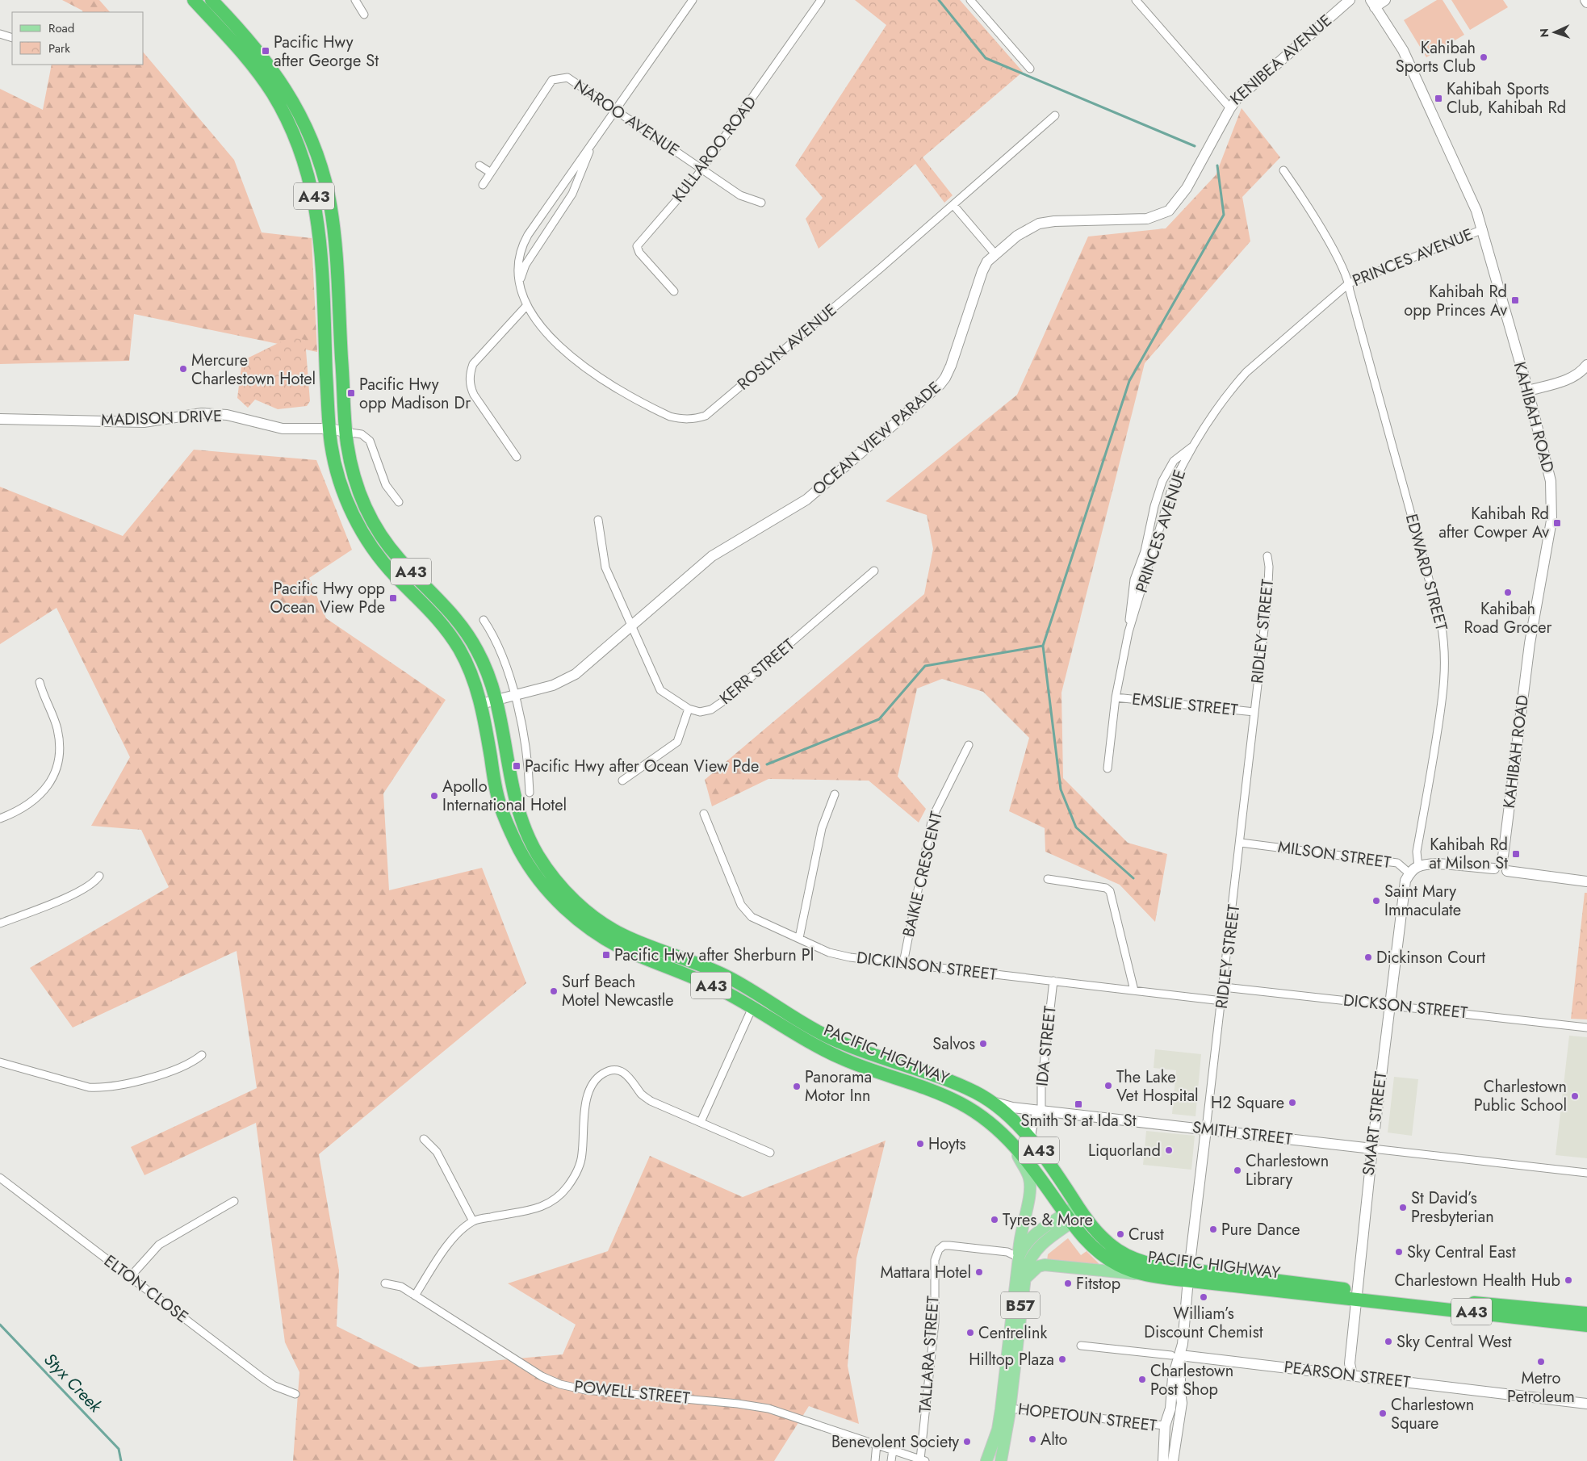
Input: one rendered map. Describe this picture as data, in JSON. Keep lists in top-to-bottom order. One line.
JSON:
{"streets":{"highway":["A43","PACIFIC HIGHWAY"],"main road":["B57"],"street":["KENIBEA AVENUE","NAROO AVENUE","KULLAROO ROAD","PRINCES AVENUE","ROSLYN AVENUE","KAHIBAH ROAD","MADISON DRIVE","OCEAN VIEW PARADE","EDWARD STREET","RIDLEY STREET","KERR STREET","EMSLIE STREET","MILSON STREET","BAIKIE CRESCENT","DICKINSON STREET","DICKSON STREET","IDA STREET","SMART STREET","SMITH STREET","ELTON CLOSE","TALLARA STREET","PEARSON STREET","POWELL STREET","HOPETOUN STREET"]},"crossings":[["KENIBEA AVENUE","OCEAN VIEW PARADE"],["NAROO AVENUE","KULLAROO ROAD"],["NAROO AVENUE","ROSLYN AVENUE"],["PRINCES AVENUE","KAHIBAH ROAD"],["PRINCES AVENUE","EDWARD STREET"],["PRINCES AVENUE","EMSLIE STREET"],["MADISON DRIVE","PACIFIC HIGHWAY"],["OCEAN VIEW PARADE","KERR STREET"],["OCEAN VIEW PARADE","PACIFIC HIGHWAY"],["EDWARD STREET","MILSON STREET"],["EDWARD STREET","SMART STREET"],["RIDLEY STREET","EMSLIE STREET"],["RIDLEY STREET","MILSON STREET"],["RIDLEY STREET","DICKINSON STREET"],["RIDLEY STREET","DICKSON STREET"],["RIDLEY STREET","PACIFIC HIGHWAY"],["RIDLEY STREET","SMITH STREET"],["RIDLEY STREET","PEARSON STREET"],["RIDLEY STREET","HOPETOUN STREET"],["MILSON STREET","SMART STREET"],["BAIKIE CRESCENT","DICKINSON STREET"],["DICKINSON STREET","IDA STREET"],["DICKSON STREET","SMART STREET"],["IDA STREET","SMITH STREET"],["PACIFIC HIGHWAY","SMART STREET"],["PACIFIC HIGHWAY","SMITH STREET"],["PACIFIC HIGHWAY","B57"],["SMART STREET","SMITH STREET"],["SMART STREET","PEARSON STREET"],["B57","TALLARA STREET"],["B57","HOPETOUN STREET"],["TALLARA STREET","POWELL STREET"]],"water":["Styx Creek"],"places":{"transit":["Pacific Hwy after George St","Kahibah Sports Club, Kahibah Rd","Kahibah Rd opp Princes Av","Pacific Hwy opp Madison Dr","Kahibah Rd after Cowper Av","Pacific Hwy opp Ocean View Pde","Pacific Hwy after Ocean View Pde","Kahibah Rd at Milson St","Pacific Hwy after Sherburn Pl","Smith St at Ida St"],"other":["Kahibah Sports Club","Mercure Charlestown Hotel","Kahibah Road Grocer","Apollo International Hotel","Saint Mary Immaculate","Dickinson Court","Surf Beach Motel Newcastle","Salvos","The Lake Vet Hospital","Panorama Motor Inn","Charlestown Public School","H2 Square","Hoyts","Liquorland","Charlestown Library","St David’s Presbyterian","Tyres & More","Pure Dance","Crust","Sky Central East","Mattara Hotel","Charlestown Health Hub","Fitstop","William’s Discount Chemist","Centrelink","Sky Central West","Hilltop Plaza","Metro Petroleum","Charlestown Post Shop","Charlestown Square","Alto","Benevolent Society"]},"legend":["Road","Park"],"north":"left"}
